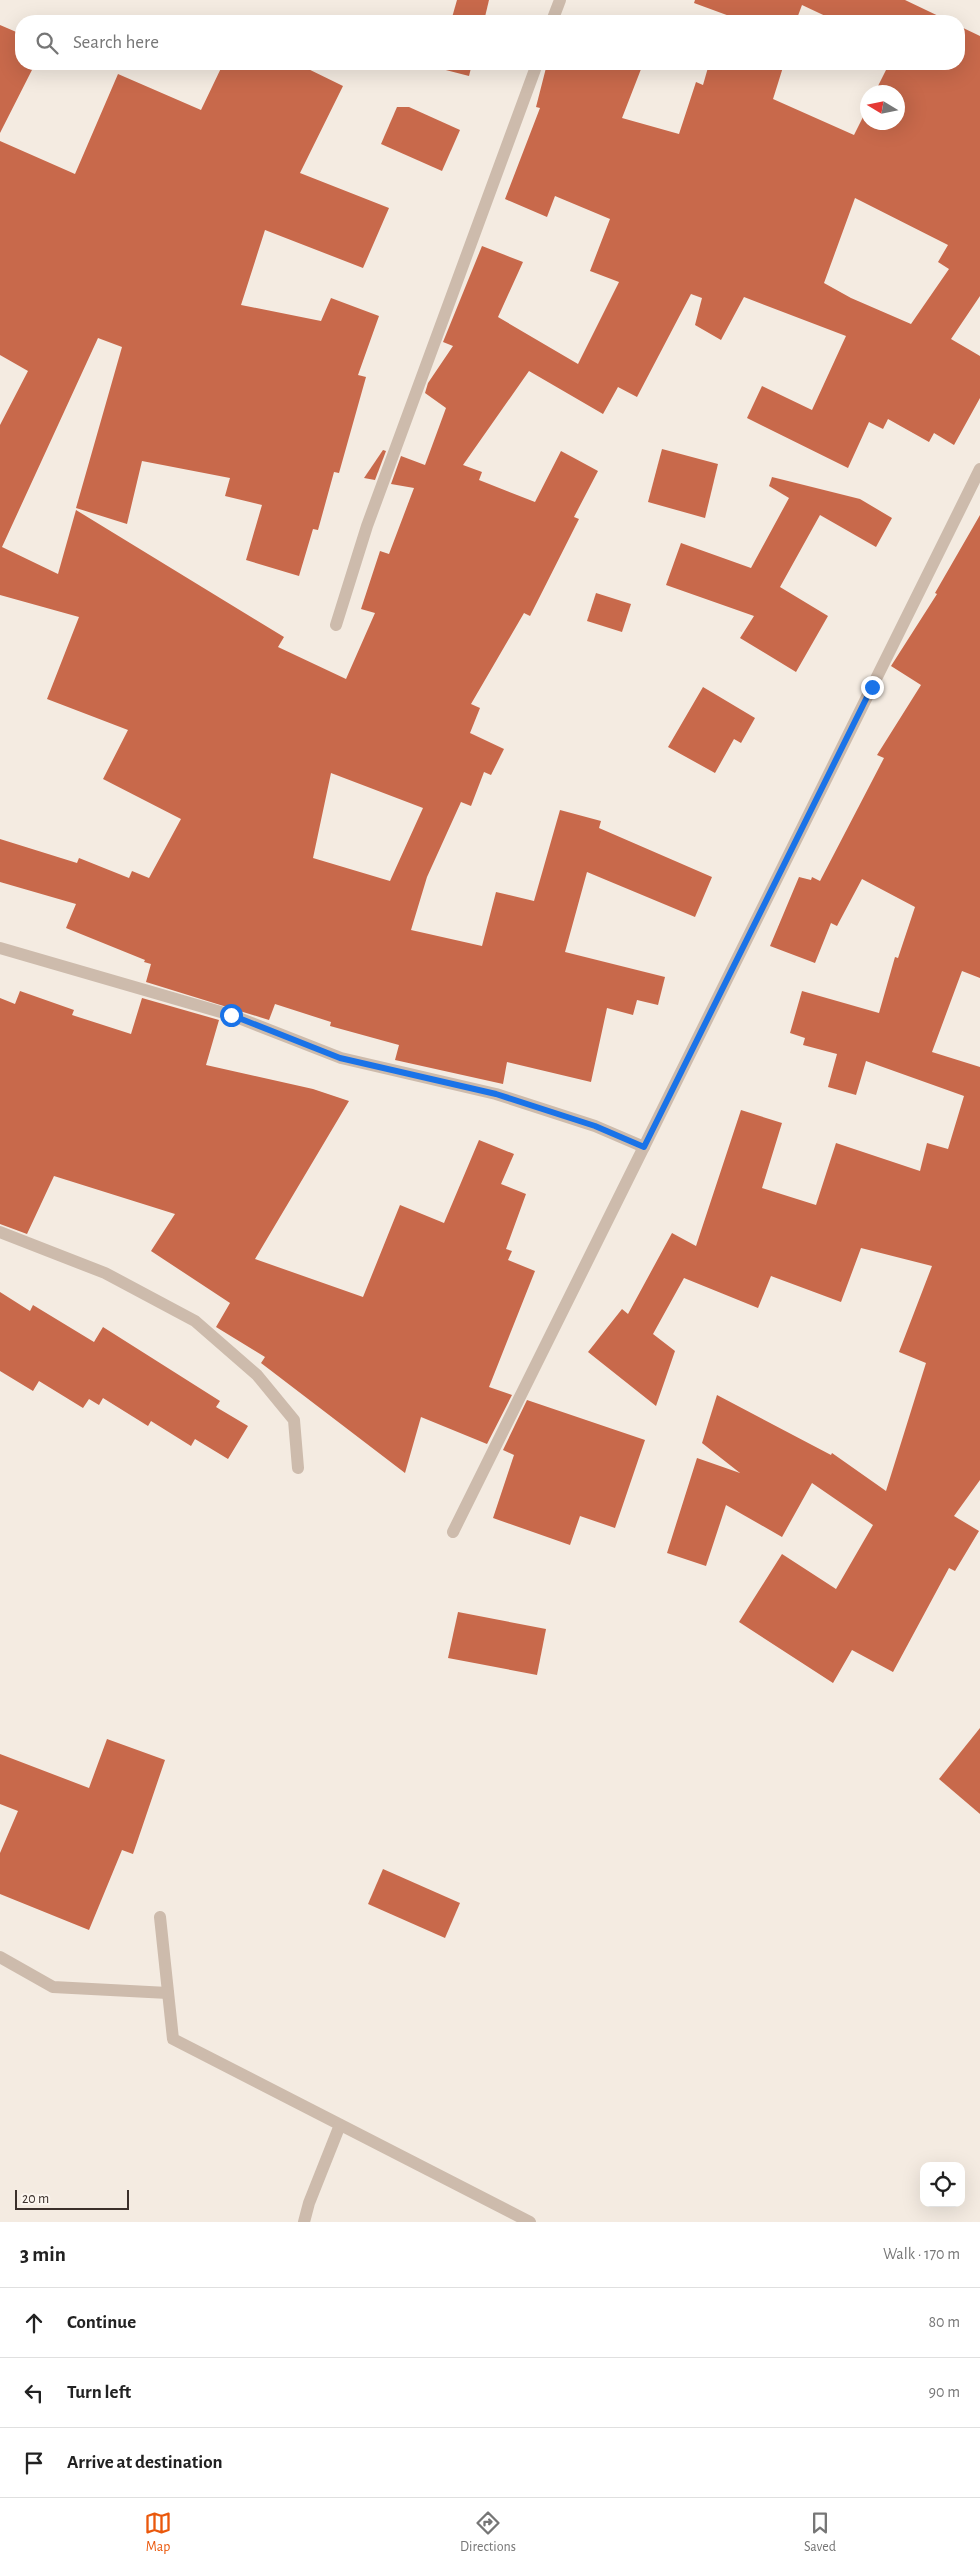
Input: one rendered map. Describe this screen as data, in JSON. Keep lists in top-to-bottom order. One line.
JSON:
{"scale_bar":"20 m","north":"left","page":{"search":"Search here","scale":"20 m","heading":["3 min","Walk · 170 m"],"list":[["Continue","80 m"],["Turn left","90 m"],"Arrive at destination"],"nav":["Map","Directions","Saved"]}}
